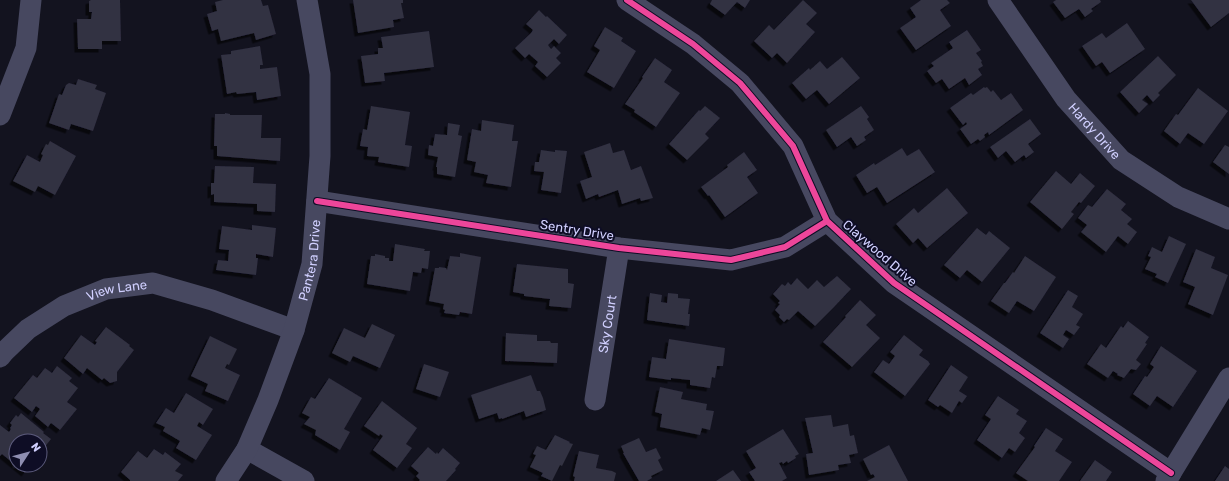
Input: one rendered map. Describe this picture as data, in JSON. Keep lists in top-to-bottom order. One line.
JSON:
{"streets":{"street":["Hardy Drive","Sentry Drive","Claywood Drive","Pantera Drive","View Lane","Sky Court"]},"crossings":[["Sentry Drive","Claywood Drive"],["Sentry Drive","Pantera Drive"],["Sentry Drive","Sky Court"],["Pantera Drive","View Lane"]],"north":"top right"}
